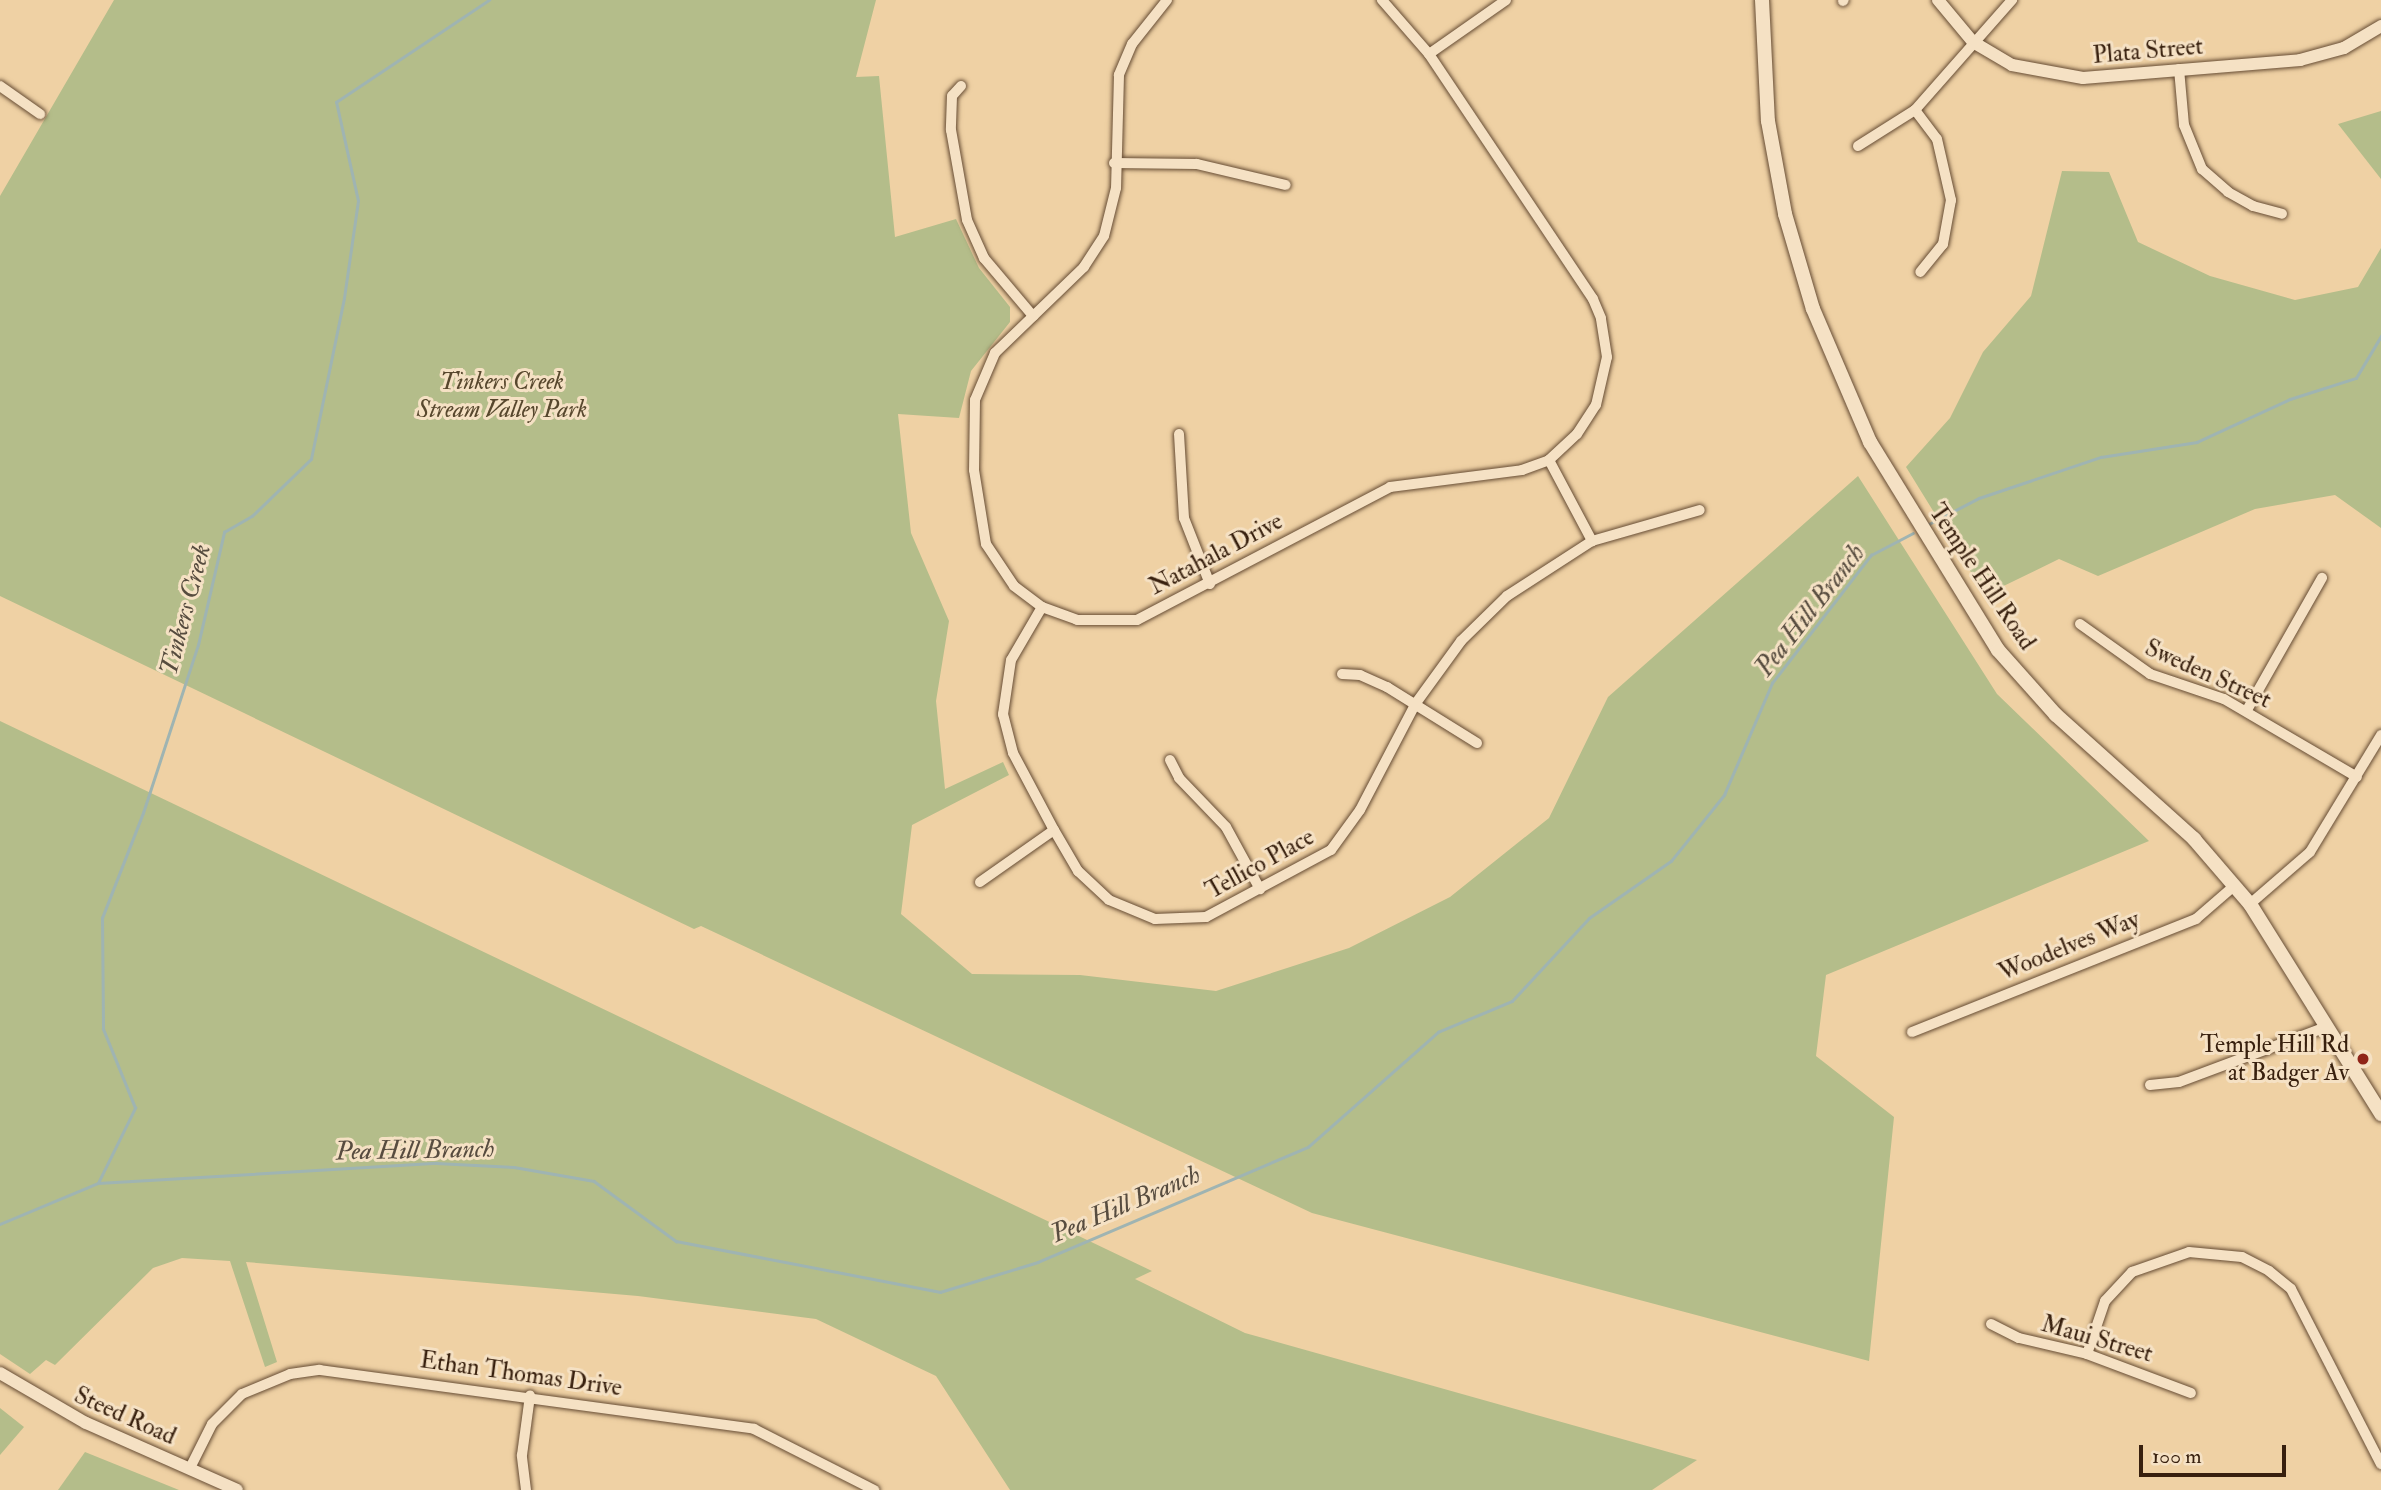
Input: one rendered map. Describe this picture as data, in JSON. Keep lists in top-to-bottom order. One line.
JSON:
{"streets":{"main road":["Temple Hill Road"],"street":["Plata Street","Natahala Drive","Sweden Street","Tellico Place","Woodelves Way","Maui Street","Ethan Thomas Drive","Steed Road"]},"crossings":[["Natahala Drive","Tellico Place"],["Temple Hill Road","Woodelves Way"],["Ethan Thomas Drive","Steed Road"]],"water":["Tinkers Creek","Pea Hill Branch"],"parks":["Tinkers Creek Stream Valley Park"],"places":["Temple Hill Rd at Badger Av"],"scale_bar":"100 m"}
